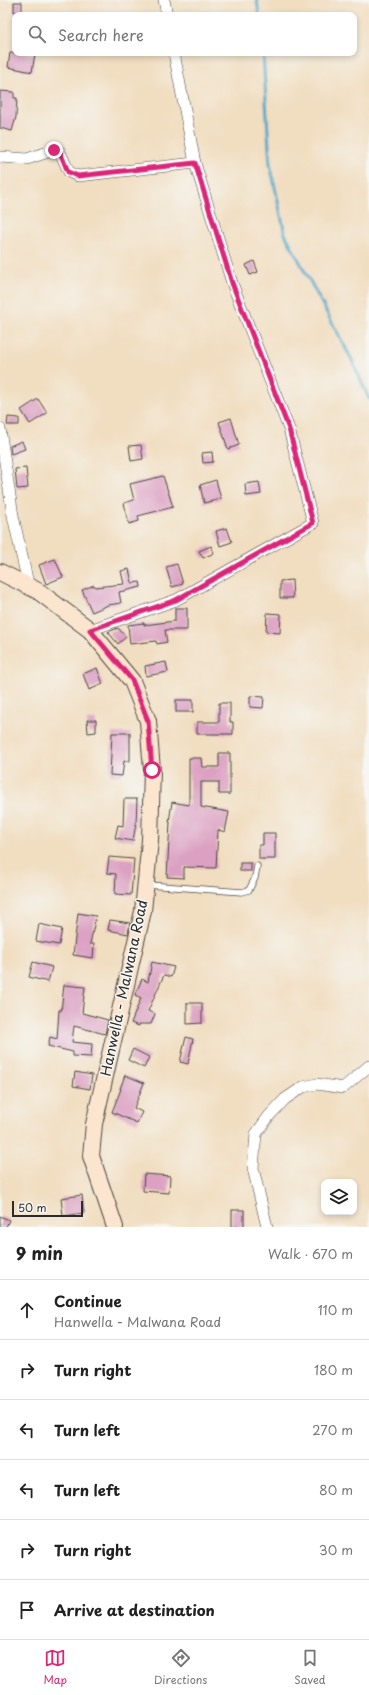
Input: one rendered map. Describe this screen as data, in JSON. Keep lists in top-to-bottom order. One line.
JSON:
{"streets":{"street":["Hanwella - Malwana Road"]},"scale_bar":"50 m","page":{"search":"Search here","scale":"50 m","heading":["9 min","Walk · 670 m"],"list":[["Continue","Hanwella - Malwana Road","110 m"],["Turn right","180 m"],["Turn left","270 m"],["Turn left","80 m"],["Turn right","30 m"],"Arrive at destination"],"nav":["Map","Directions","Saved"]}}
